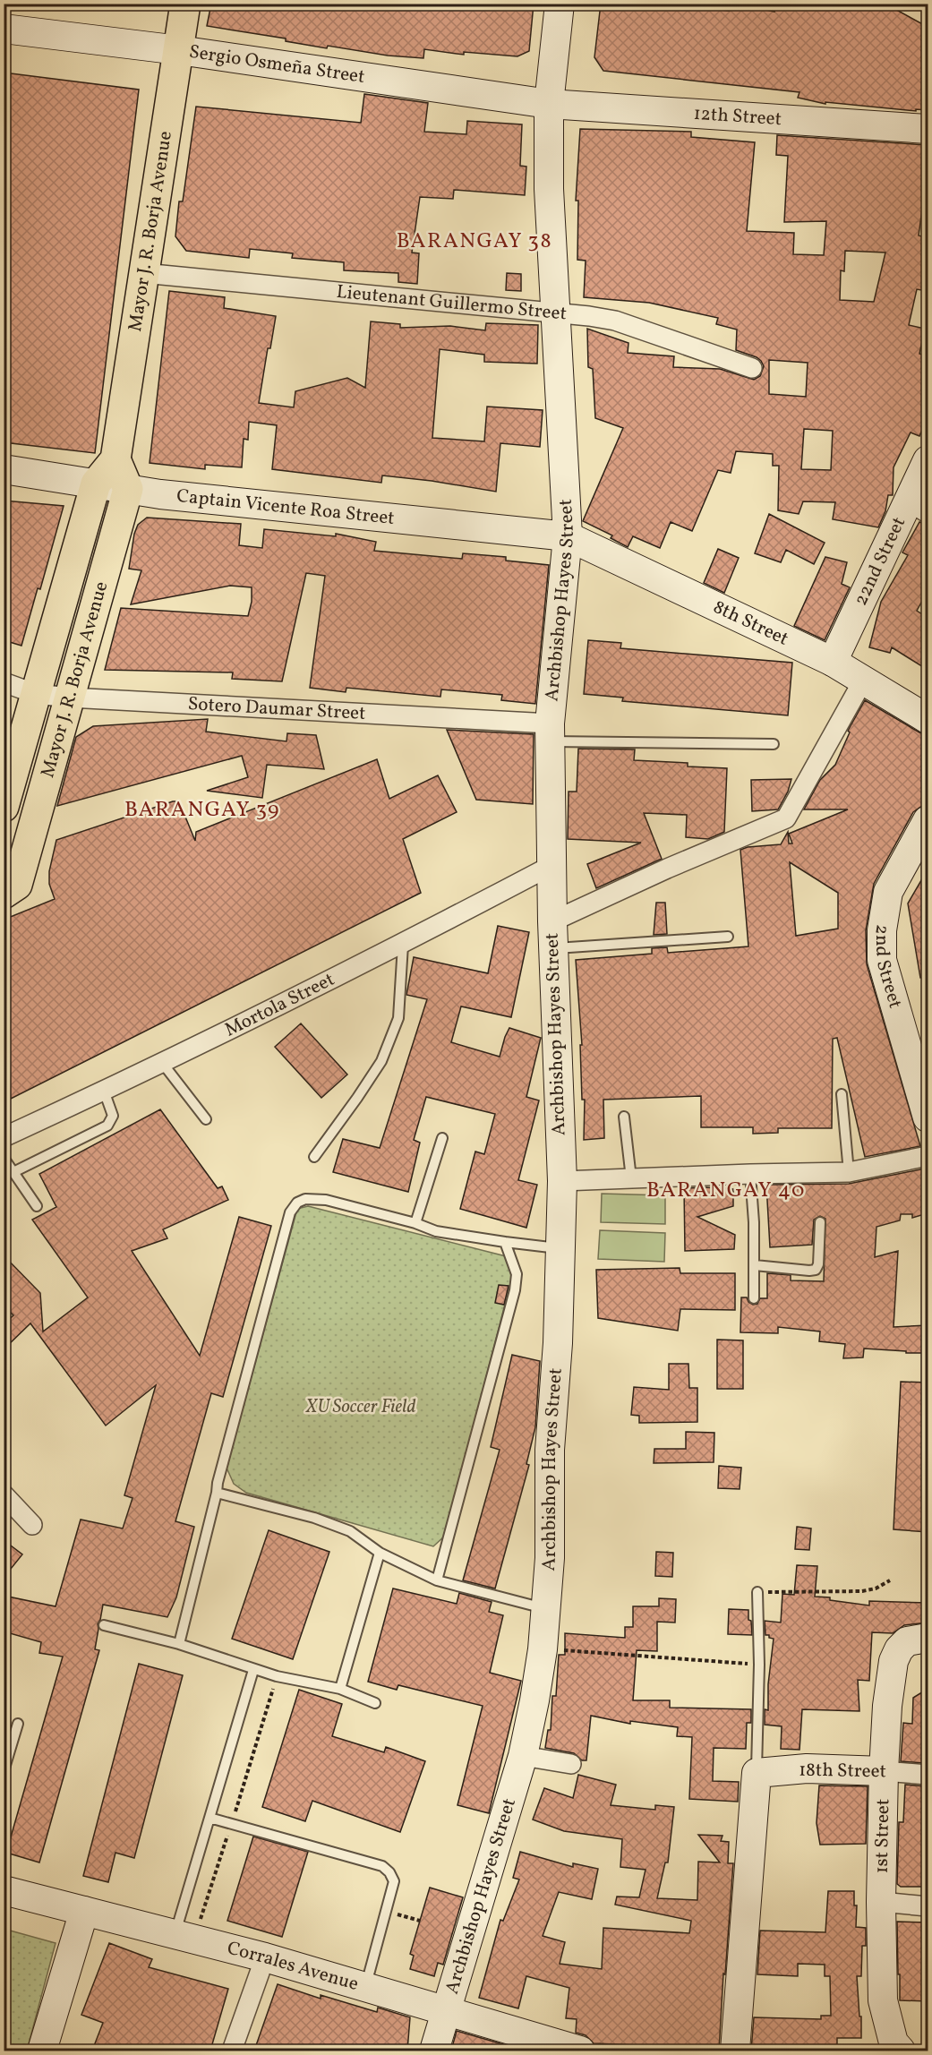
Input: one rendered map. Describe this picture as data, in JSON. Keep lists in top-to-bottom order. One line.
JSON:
{"streets":{"main road":["Mayor J. R. Borja Avenue"],"street":["Sergio Osmeña Street","12th Street","Lieutenant Guillermo Street","Captain Vicente Roa Street","22nd Street","Archbishop Hayes Street","8th Street","Sotero Daumar Street","2nd Street","Mortola Street","18th Street","1st Street","Corrales Avenue"]},"crossings":[["Sergio Osmeña Street","12th Street"],["Sergio Osmeña Street","Mayor J. R. Borja Avenue"],["Sergio Osmeña Street","Archbishop Hayes Street"],["12th Street","Archbishop Hayes Street"],["Mayor J. R. Borja Avenue","Lieutenant Guillermo Street"],["Mayor J. R. Borja Avenue","Captain Vicente Roa Street"],["Mayor J. R. Borja Avenue","Sotero Daumar Street"],["Lieutenant Guillermo Street","Archbishop Hayes Street"],["Captain Vicente Roa Street","Archbishop Hayes Street"],["Captain Vicente Roa Street","8th Street"],["22nd Street","8th Street"],["Archbishop Hayes Street","8th Street"],["Archbishop Hayes Street","Sotero Daumar Street"],["Archbishop Hayes Street","Mortola Street"],["Archbishop Hayes Street","Corrales Avenue"],["18th Street","1st Street"]],"districts":["BARANGAY 38","BARANGAY 39","BARANGAY 40"],"parks":["XU Soccer Field"]}
